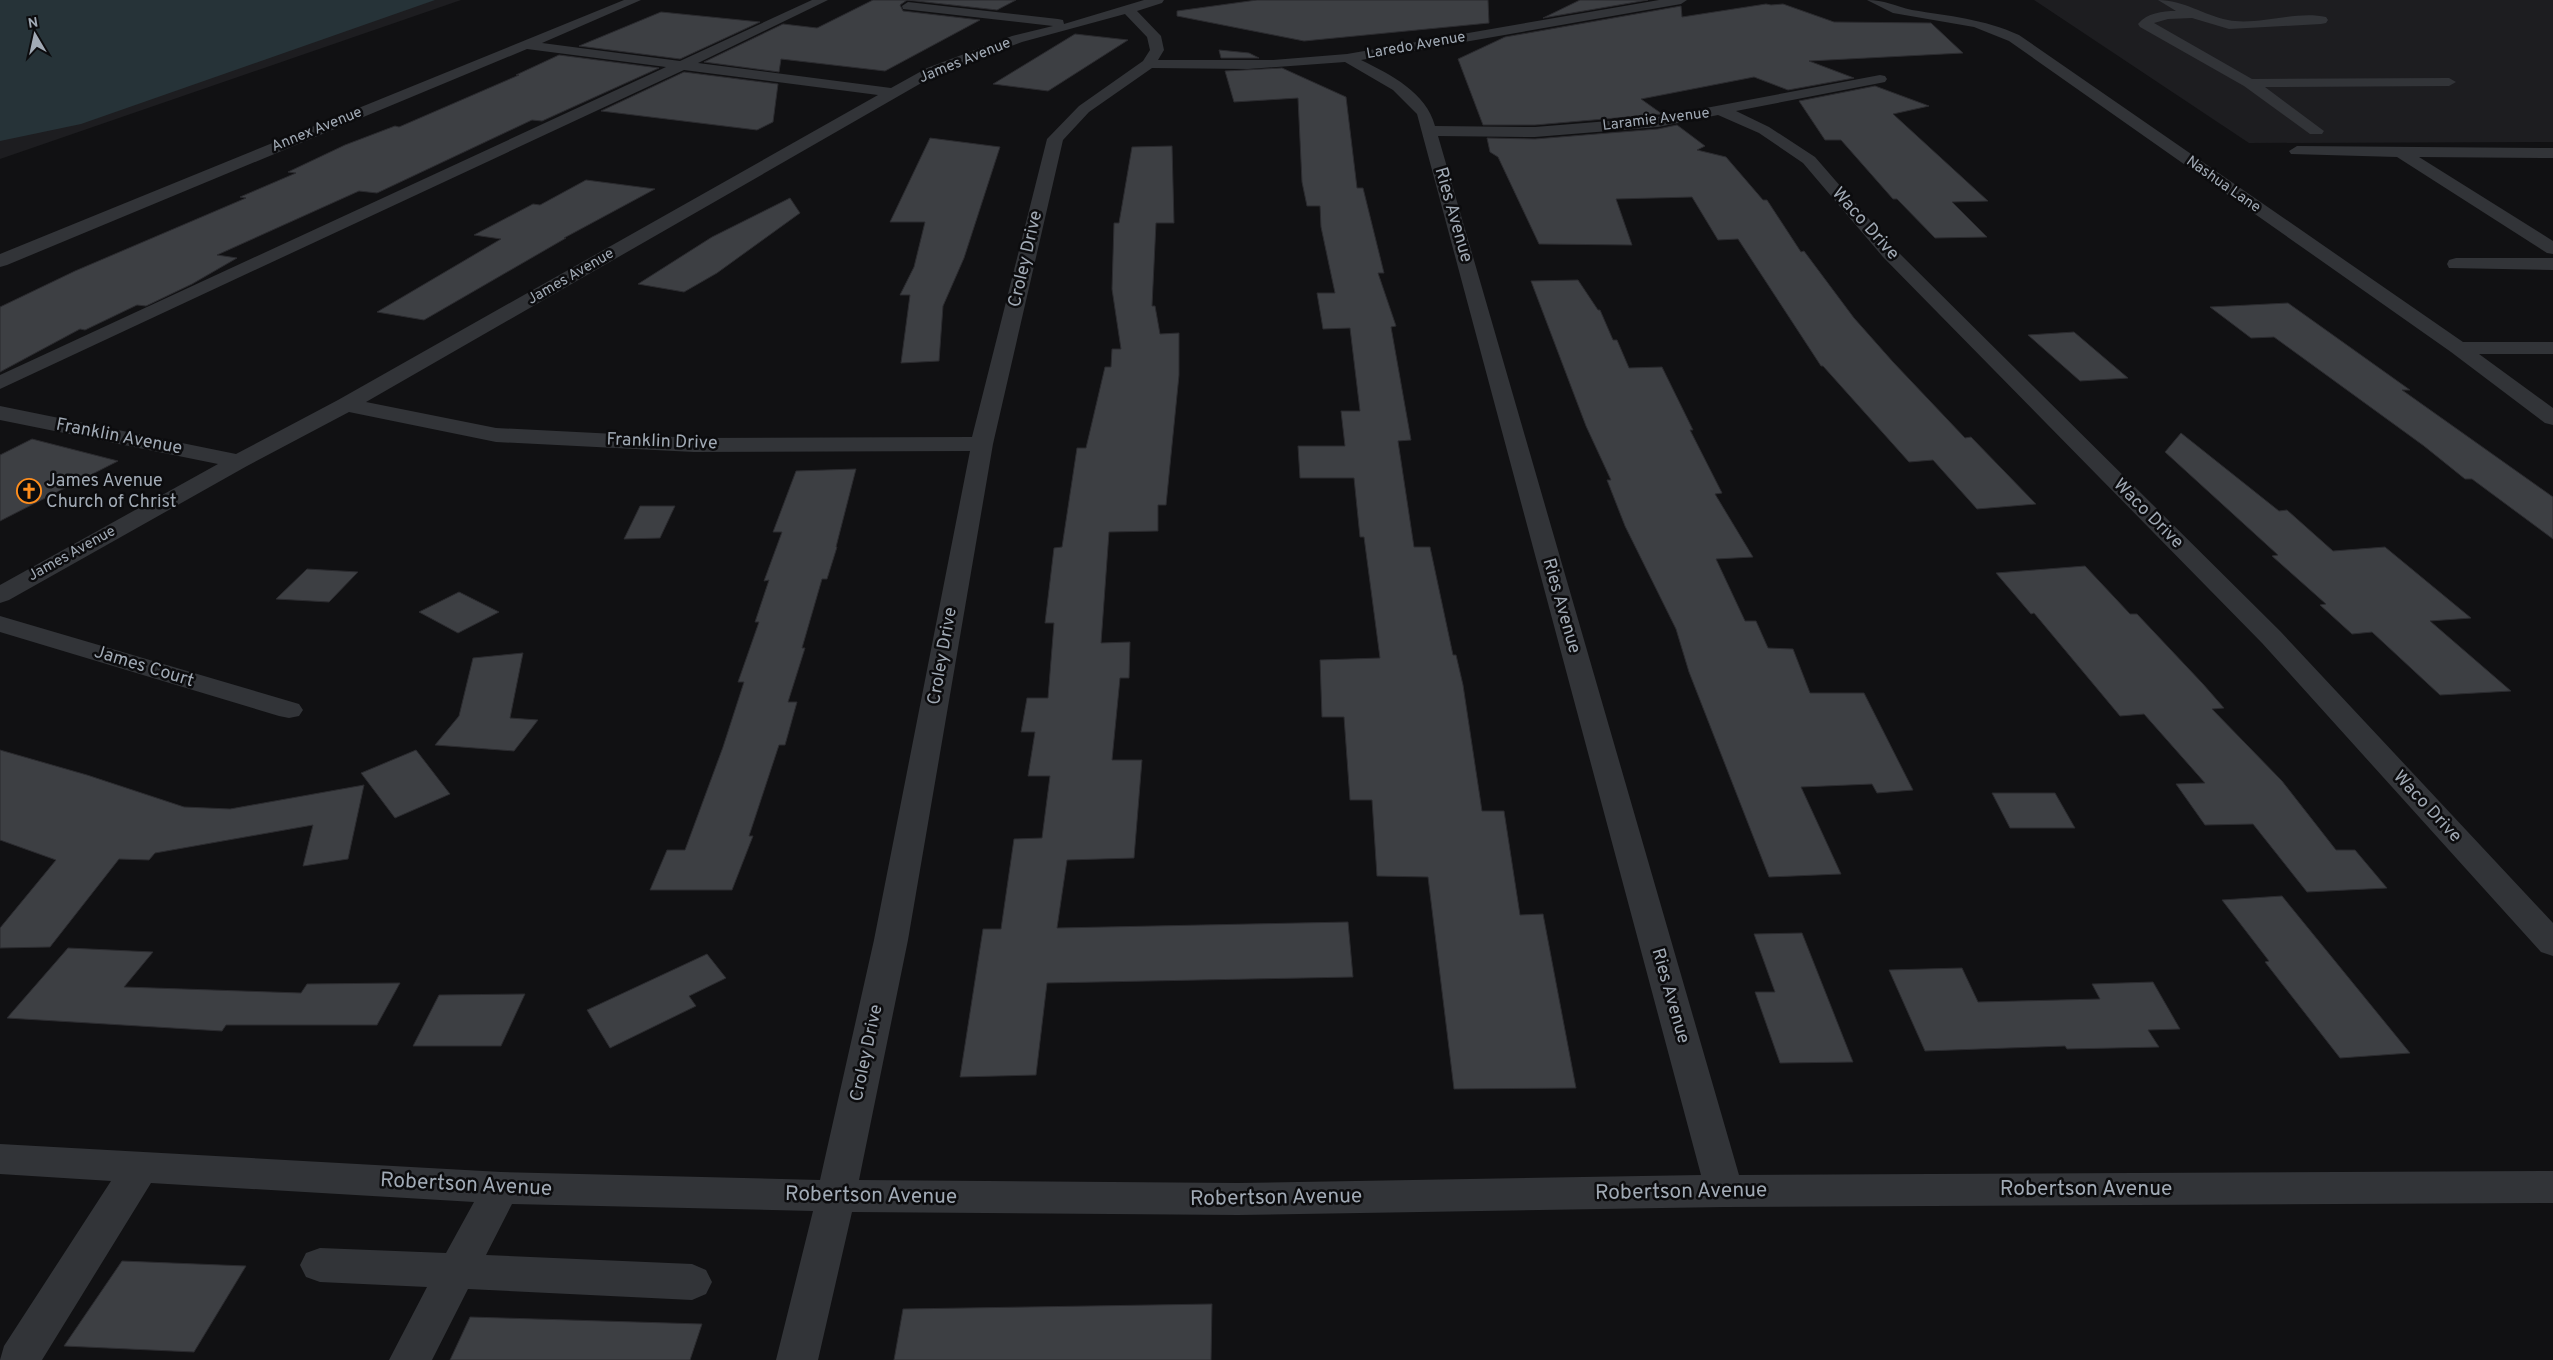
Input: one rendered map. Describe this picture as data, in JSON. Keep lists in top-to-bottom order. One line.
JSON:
{"streets":{"street":["Laredo Avenue","James Avenue","Laramie Avenue","Annex Avenue","Nashua Lane","Ries Avenue","Waco Drive","Croley Drive","Franklin Avenue","Franklin Drive","James Court","Robertson Avenue"]},"crossings":[["Laredo Avenue","Ries Avenue"],["Laredo Avenue","Croley Drive"],["James Avenue","Franklin Avenue"],["James Avenue","Franklin Drive"],["Laramie Avenue","Ries Avenue"],["Laramie Avenue","Waco Drive"],["Ries Avenue","Robertson Avenue"],["Croley Drive","Franklin Drive"],["Croley Drive","Robertson Avenue"]],"places":{"church":["James Avenue Church of Christ"]},"north":"top"}
